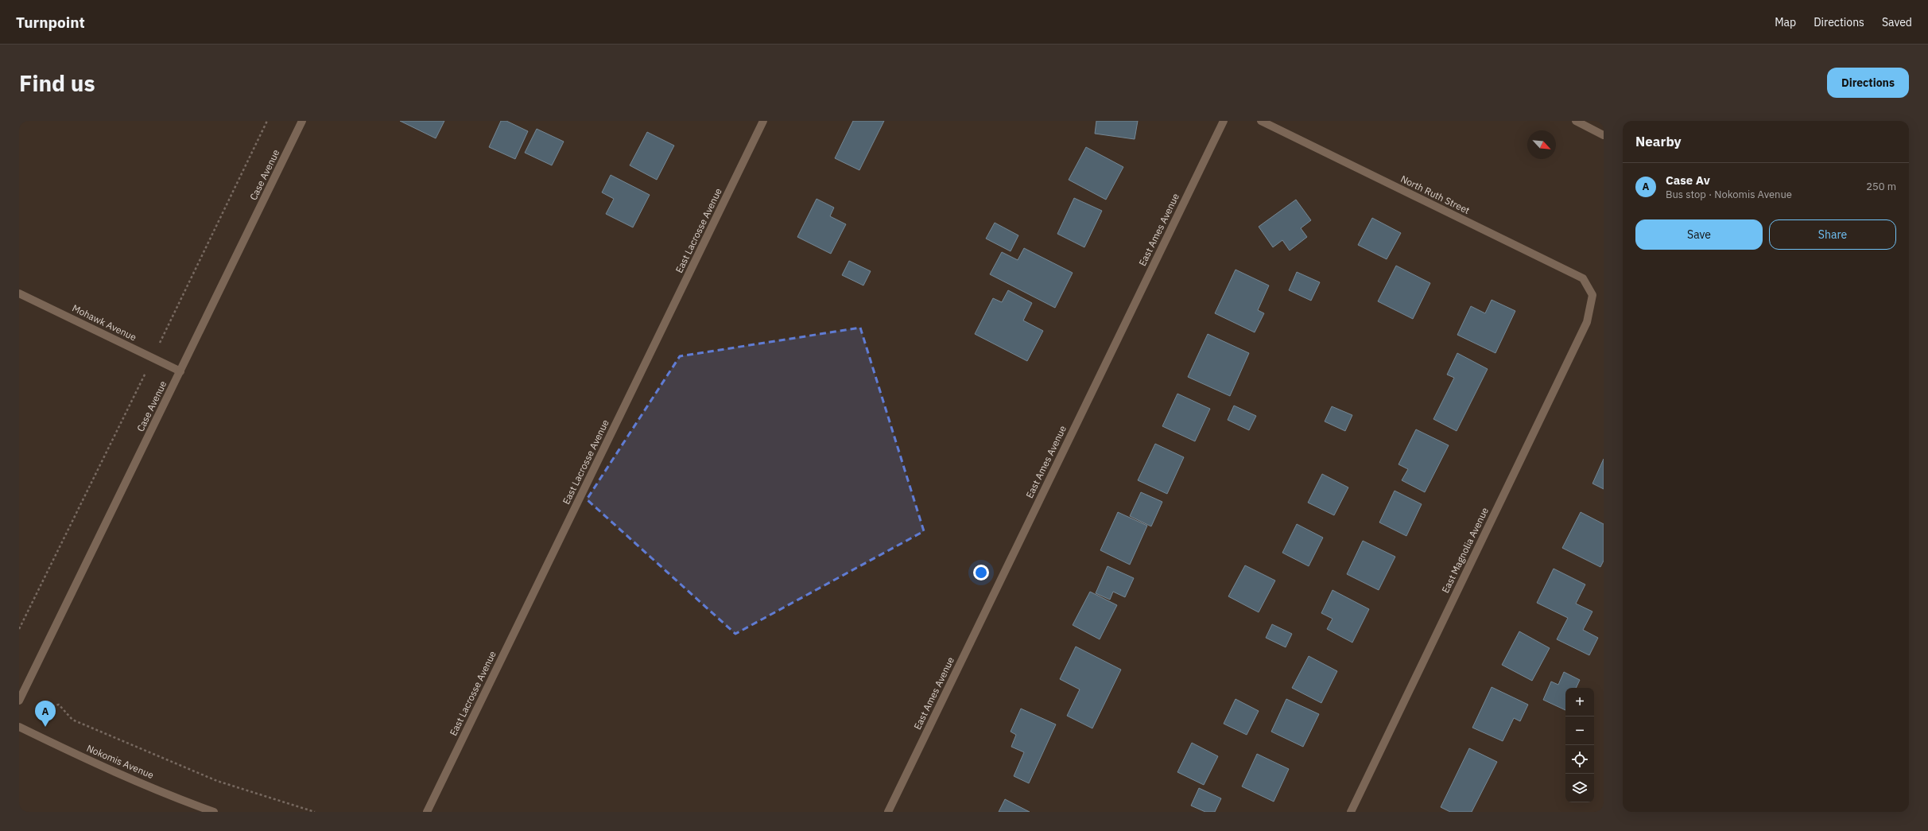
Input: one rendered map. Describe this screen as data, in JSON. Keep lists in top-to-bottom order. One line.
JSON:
{"streets":{"street":["Case Avenue","North Ruth Street","East Ames Avenue","East Lacrosse Avenue","Mohawk Avenue","East Magnolia Avenue","Nokomis Avenue"]},"crossings":[["Case Avenue","Mohawk Avenue"],["North Ruth Street","East Magnolia Avenue"]],"north":"bottom right","page":{"header":"Turnpoint","nav":["Map","Directions","Saved"],"buttons":["Directions",["Save","Share"]],"title":"Find us","heading":"Nearby","list":[{"mark":"A","name":"Case Av","note":"Bus stop · Nokomis Avenue","value":"250 m"}],"map_buttons":["+","−"],"pins":"A"}}
